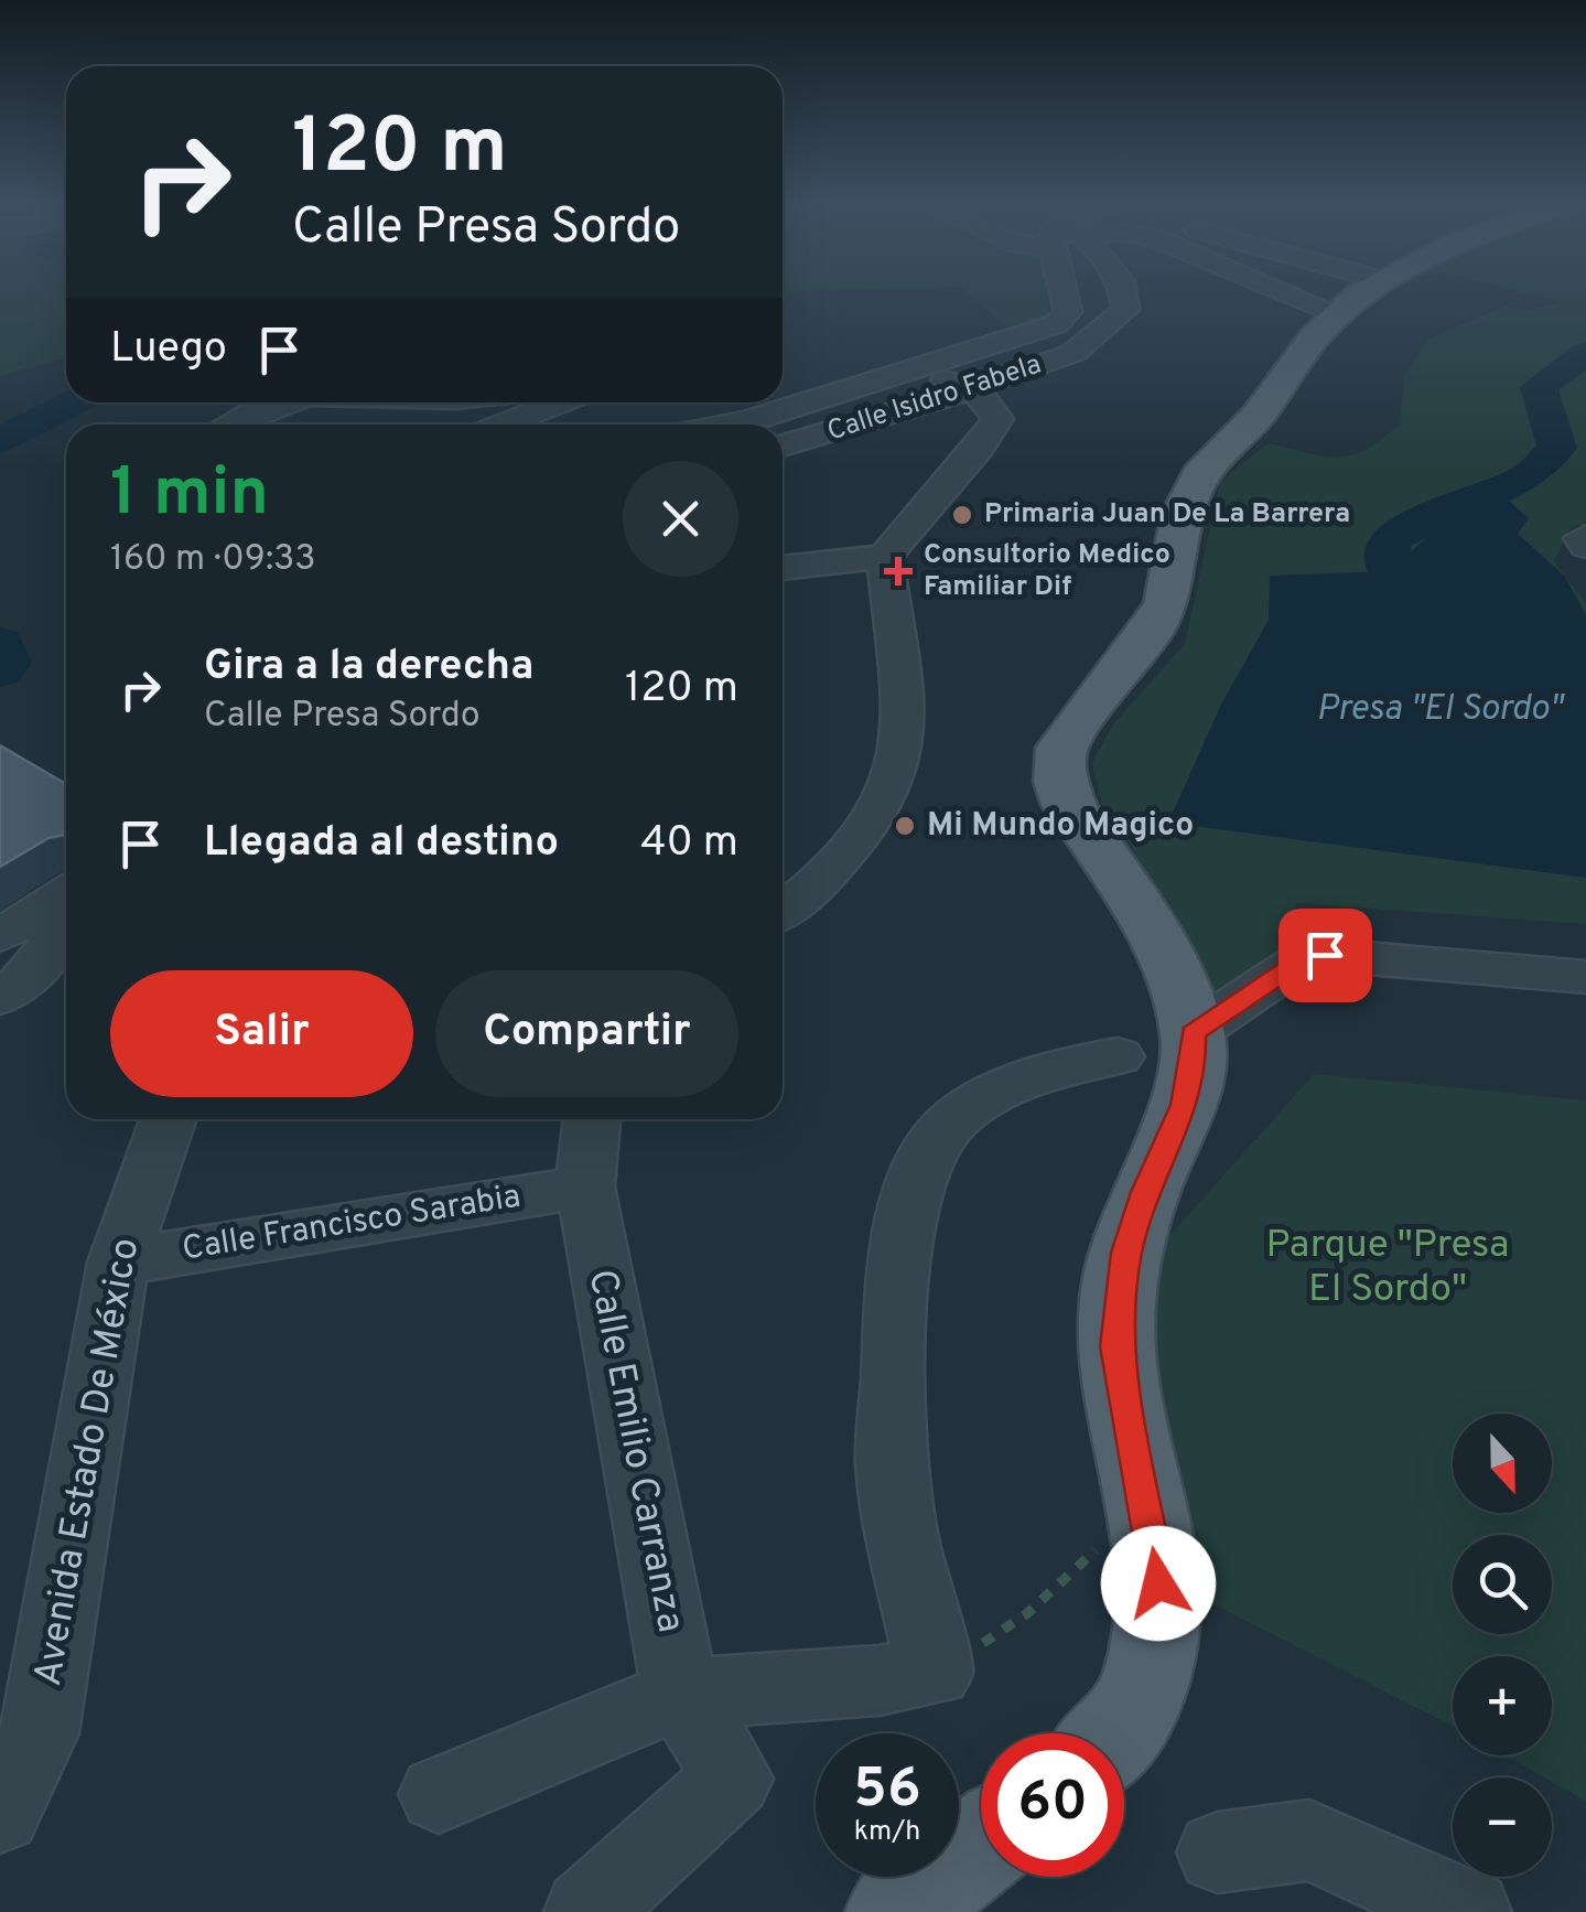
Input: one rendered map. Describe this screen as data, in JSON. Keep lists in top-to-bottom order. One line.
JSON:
{"streets":{"street":["Calle Isidro Fabela","Calle Francisco Sarabia","Calle Emilio Carranza","Avenida Estado De México"]},"crossings":[["Calle Francisco Sarabia","Calle Emilio Carranza"],["Calle Francisco Sarabia","Avenida Estado De México"]],"water":["Presa \"El Sordo\""],"parks":["Parque \"Presa El Sordo\""],"places":{"other":["Primaria Juan De La Barrera","Mi Mundo Magico"],"health":["Consultorio Medico Familiar Dif"]},"north":"bottom","page":{"turn":["120 m","Calle Presa Sordo"],"then":"Luego","heading":["1 min","160 m · 09:33"],"list":[{"name":"Gira a la derecha","note":"Calle Presa Sordo","value":"120 m"},{"name":"Llegada al destino","value":"40 m"}],"buttons":["Salir","Compartir"],"map_buttons":["+","−"],"speed":"56 km/h","limit":"60"}}
